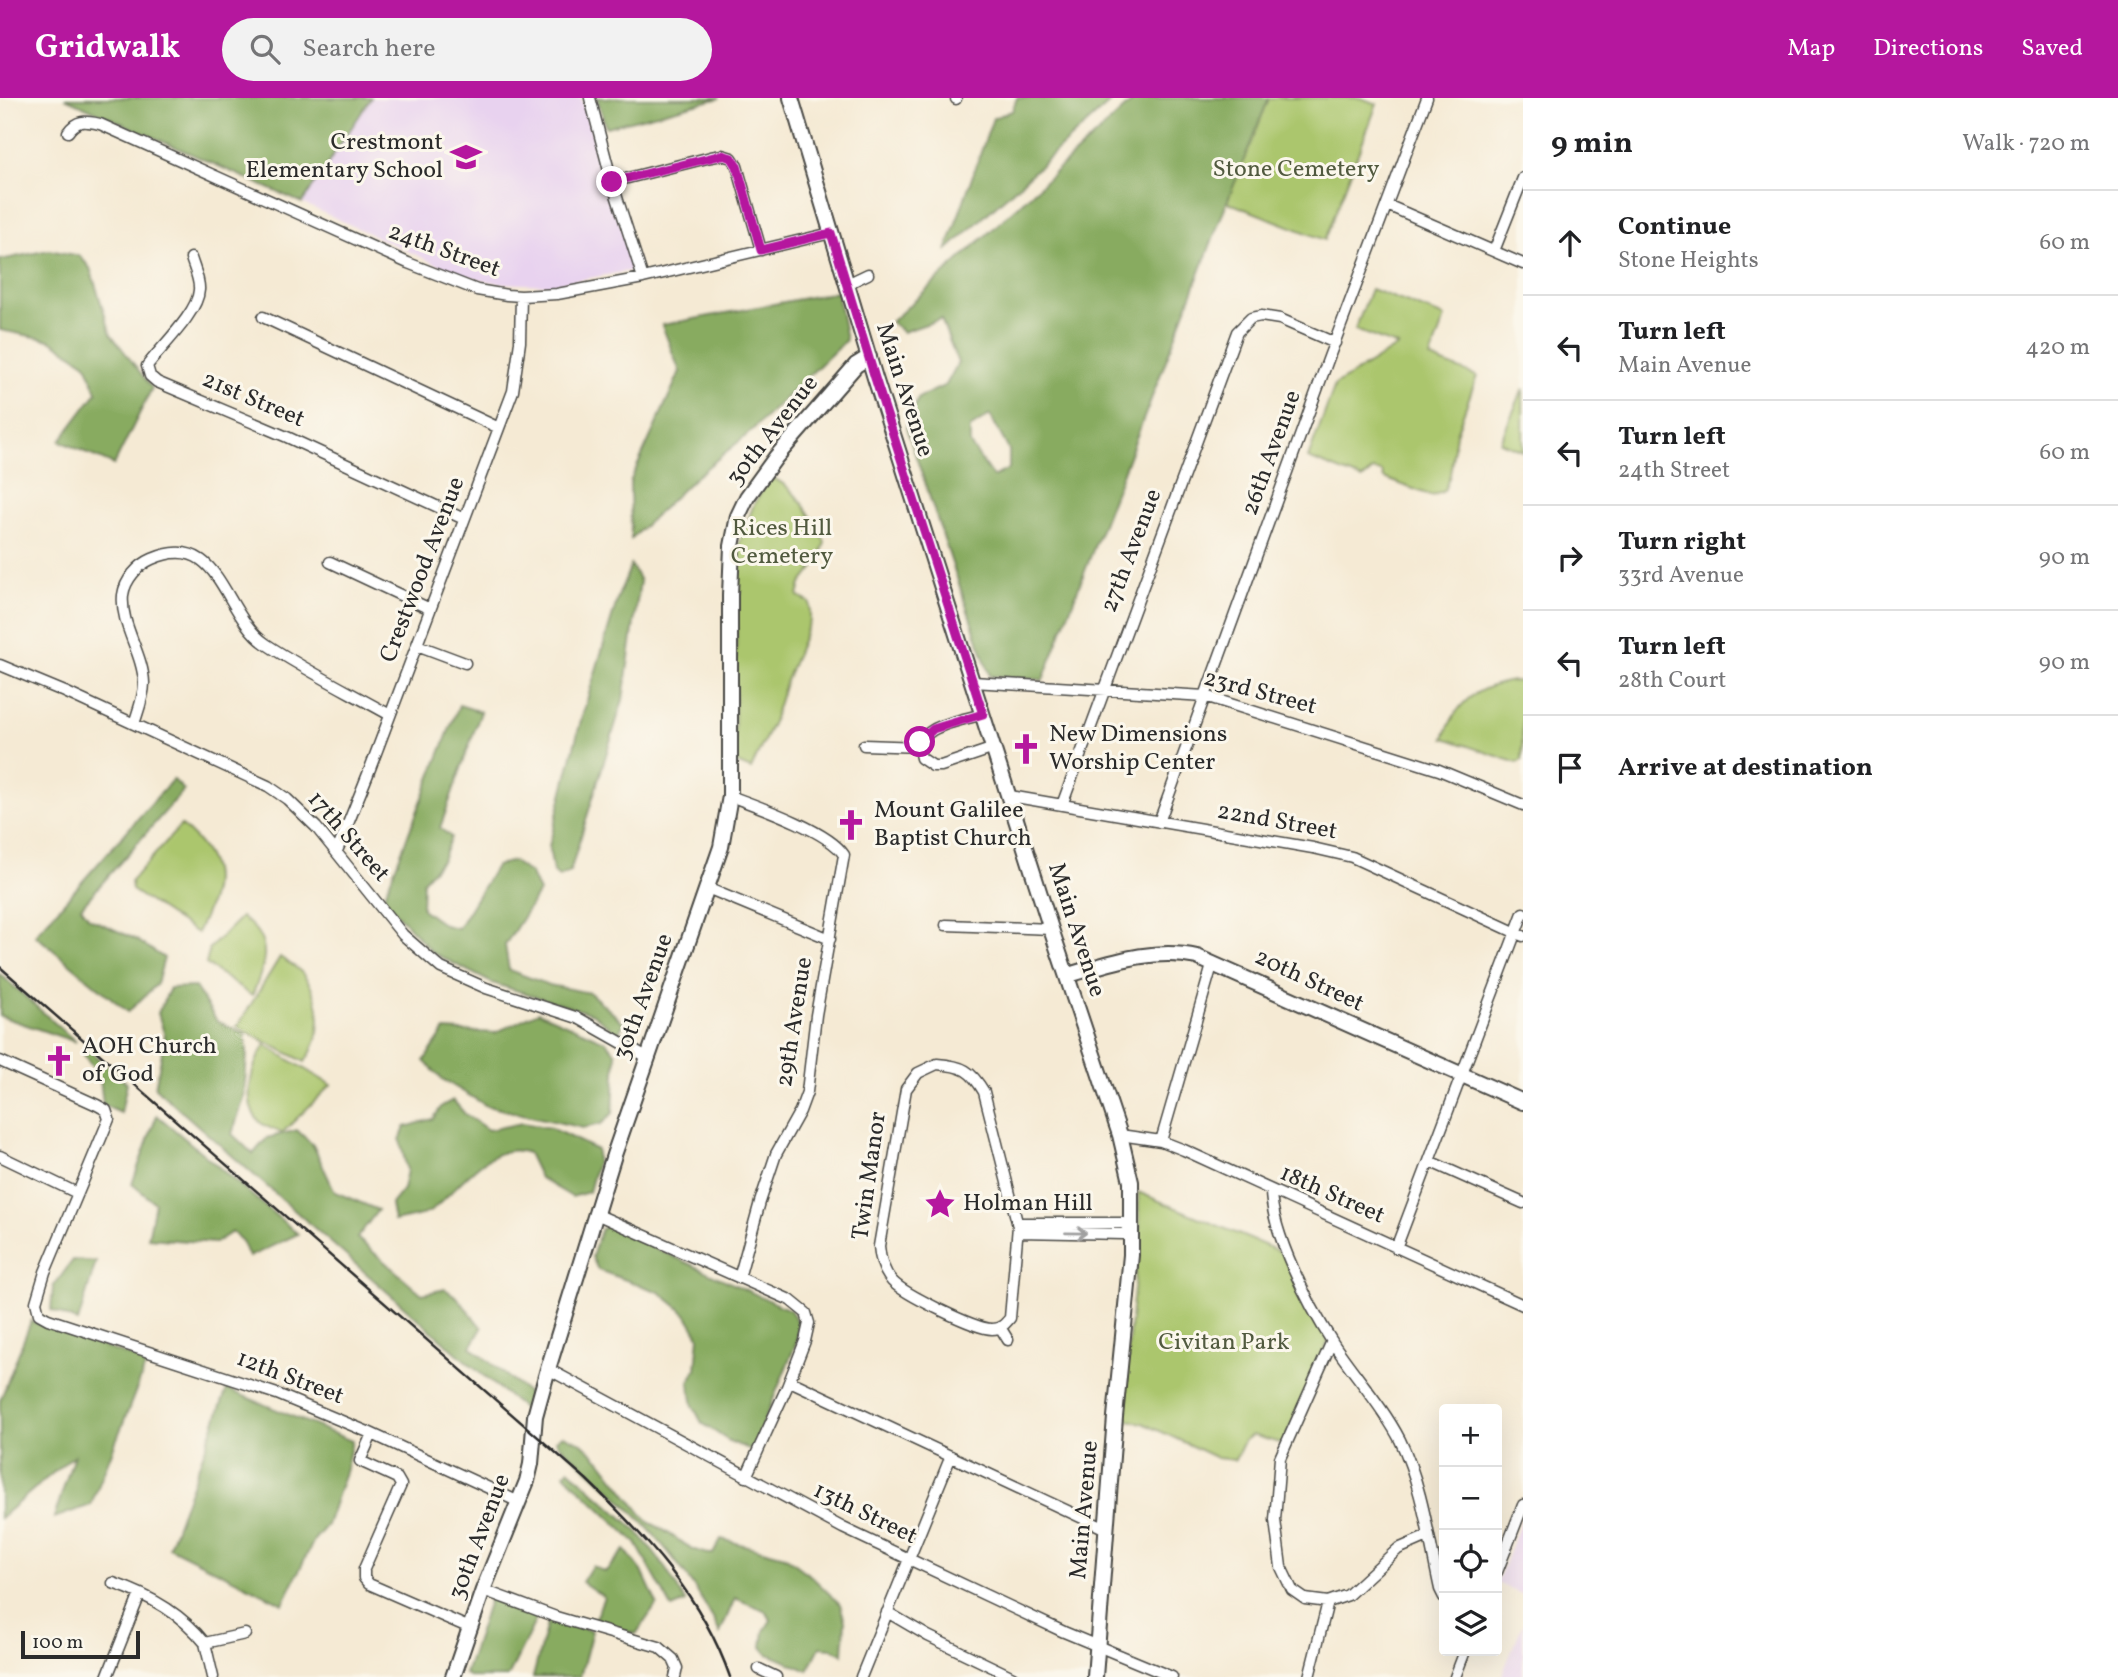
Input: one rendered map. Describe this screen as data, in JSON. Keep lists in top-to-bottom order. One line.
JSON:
{"streets":{"street":["24th Street","Main Avenue","21st Street","30th Avenue","26th Avenue","27th Avenue","Crestwood Avenue","23rd Street","22nd Street","17th Street","20th Street","29th Avenue","Twin Manor","18th Street","12th Street","13th Street"]},"crossings":[["24th Street","Main Avenue"],["24th Street","Crestwood Avenue"],["Main Avenue","30th Avenue"],["Main Avenue","23rd Street"],["Main Avenue","22nd Street"],["Main Avenue","20th Street"],["Main Avenue","18th Street"],["Main Avenue","13th Street"],["21st Street","Crestwood Avenue"],["30th Avenue","17th Street"],["30th Avenue","29th Avenue"],["30th Avenue","12th Street"],["30th Avenue","13th Street"],["26th Avenue","27th Avenue"],["26th Avenue","23rd Street"],["26th Avenue","22nd Street"],["27th Avenue","23rd Street"],["27th Avenue","22nd Street"],["Crestwood Avenue","17th Street"]],"parks":["Stone Cemetery","Rices Hill Cemetery","Civitan Park"],"places":{"school or university":["Crestmont Elementary School"],"church":["New Dimensions Worship Center","Mount Galilee Baptist Church","AOH Church of God"],"place":["Holman Hill"]},"scale_bar":"100 m","page":{"header":"Gridwalk","search":"Search here","nav":["Map","Directions","Saved"],"heading":["9 min","Walk · 720 m"],"list":[["Continue","Stone Heights","60 m"],["Turn left","Main Avenue","420 m"],["Turn left","24th Street","60 m"],["Turn right","33rd Avenue","90 m"],["Turn left","28th Court","90 m"],"Arrive at destination"],"map_buttons":["+","−"],"scale":"100 m"}}
